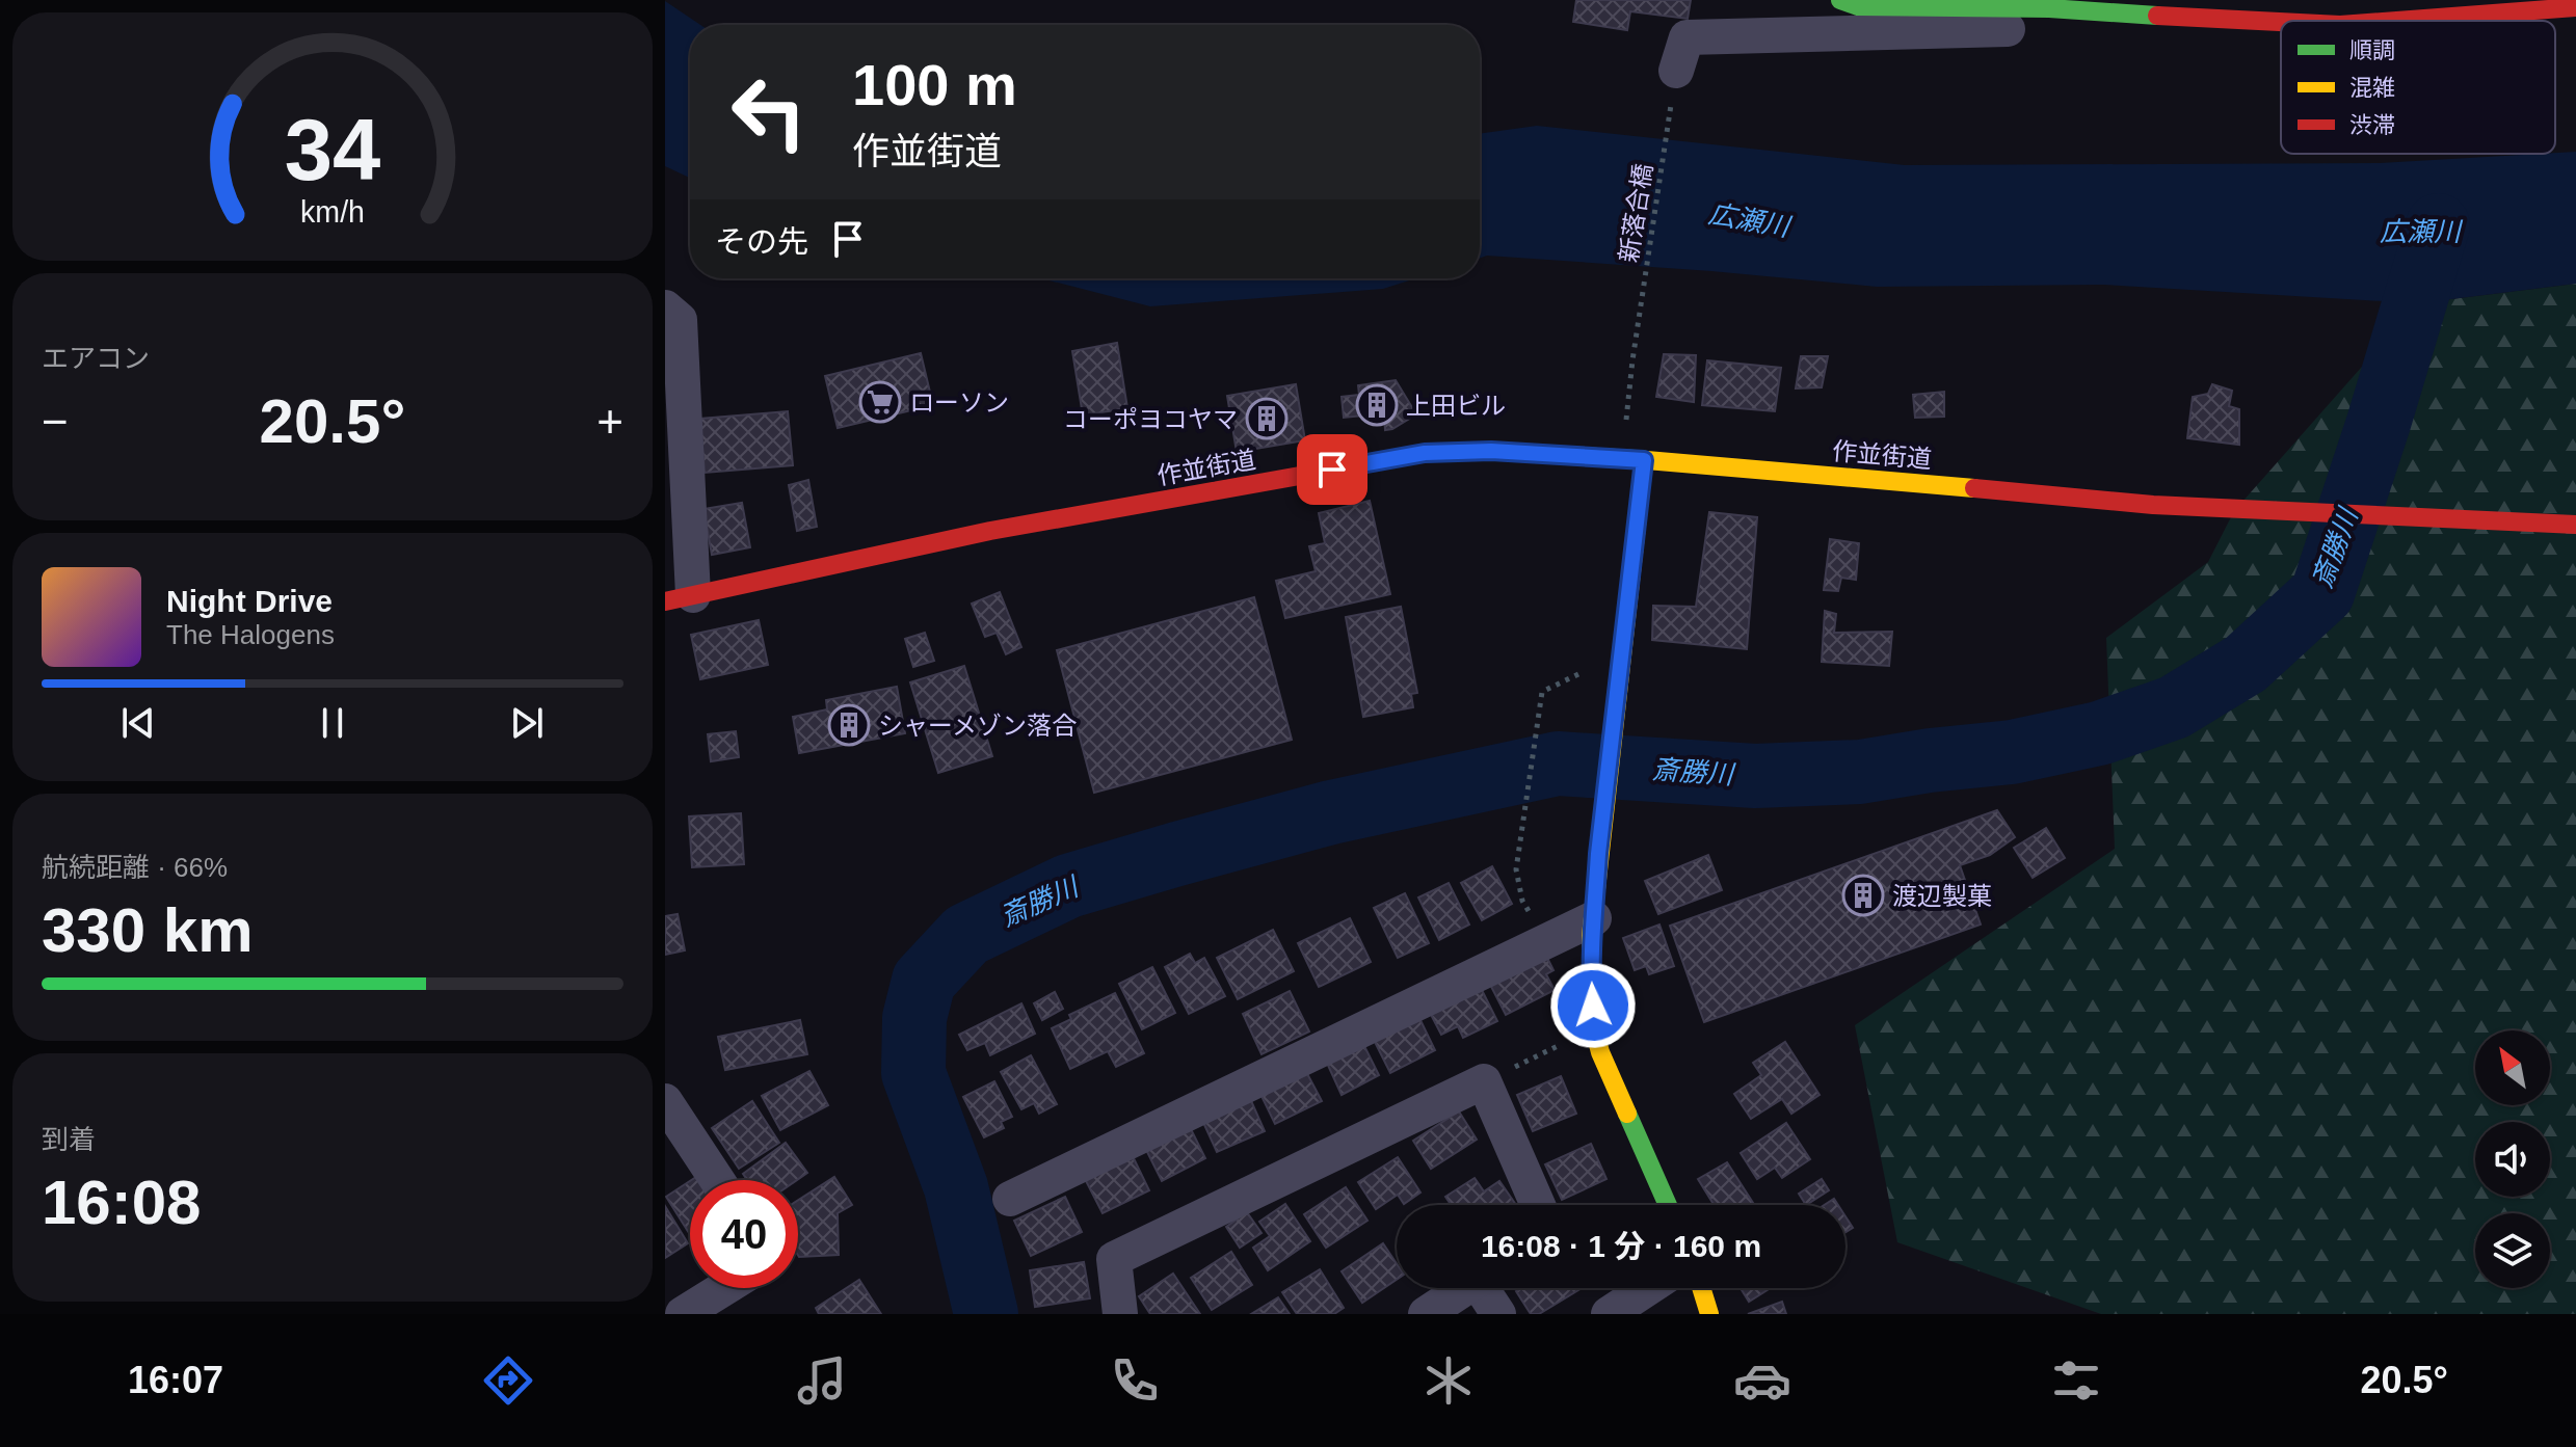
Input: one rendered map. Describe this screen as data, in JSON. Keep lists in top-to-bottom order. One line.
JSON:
{"streets":{"street":["作並街道"],"path":["新落合橋"]},"water":["広瀬川","斎勝川"],"places":{"supermarket":["ローソン"],"building":["上田ビル","コーポヨコヤマ","シャーメゾン落合","渡辺製菓"]},"legend":["順調","混雑","渋滞"],"north":"top left","page":{"turn":["100 m","作並街道"],"then":"その先","tile":["エアコン",["航続距離 · 66%","330 km"],["到着","16:08"]],"heat":["−","20.5°","+"],"song":["Night Drive","The Halogens"],"limit":"40","trip":"16:08 · 1 分 · 160 m","tabs":["16:07","20.5°"],"gauge":["34","km/h"]}}
